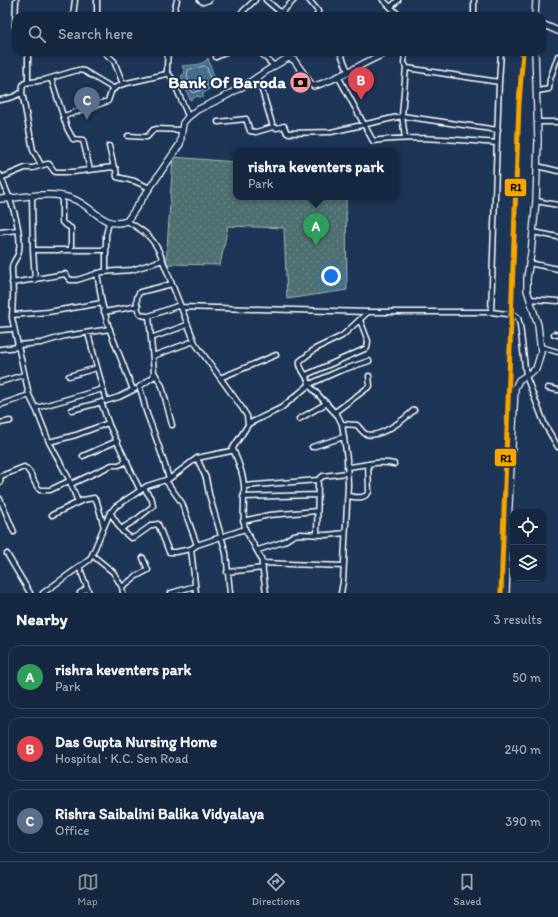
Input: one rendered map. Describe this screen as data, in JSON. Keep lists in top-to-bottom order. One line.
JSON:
{"places":{"bank":["Bank Of Baroda"]},"lines":["transit line R1"],"page":{"search":"Search here","pins":["B","C","A"],"popup":["rishra keventers park","Park"],"heading":["Nearby","3 results"],"list":[{"mark":"A","name":"rishra keventers park","note":"Park","value":"50 m"},{"mark":"B","name":"Das Gupta Nursing Home","note":"Hospital · K.C. Sen Road","value":"240 m"},{"mark":"C","name":"Rishra Saibalini Balika Vidyalaya","note":"Office","value":"390 m"}],"nav":["Map","Directions","Saved"]}}
